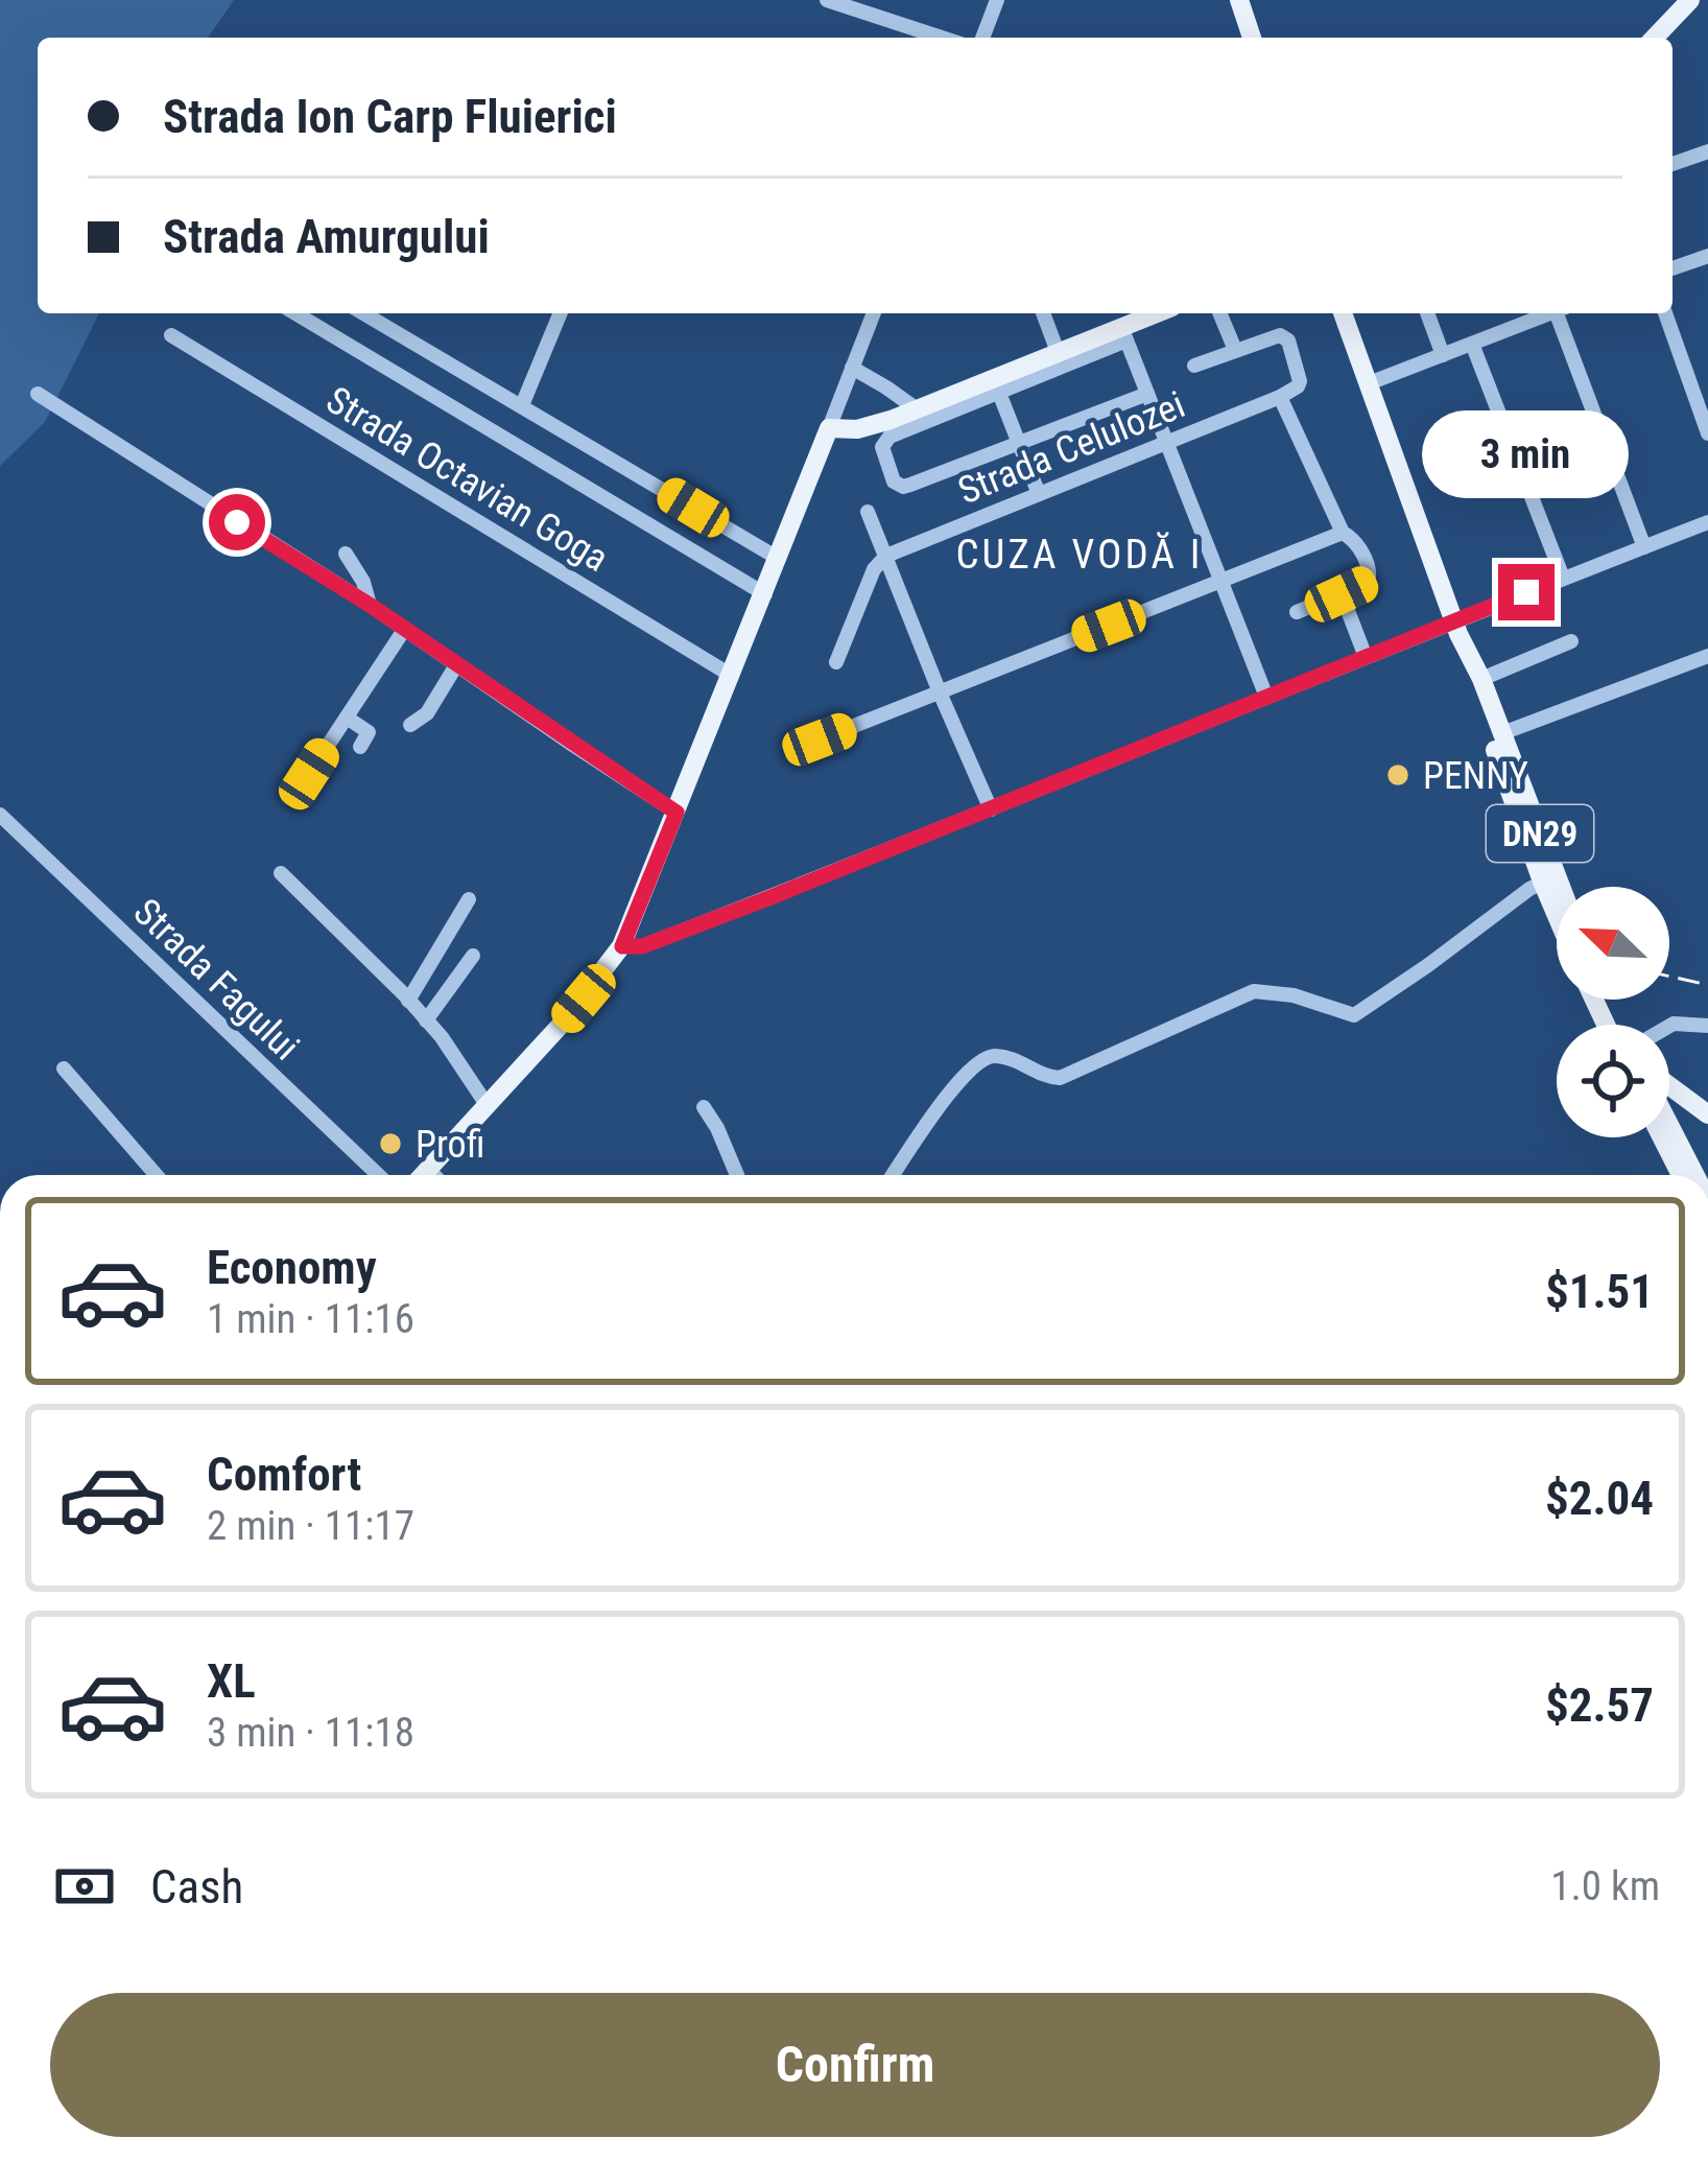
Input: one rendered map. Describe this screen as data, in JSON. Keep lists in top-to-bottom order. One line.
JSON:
{"streets":{"main road":["DN29"],"street":["Strada Celulozei","Strada Octavian Goga","Strada Fagului"]},"districts":["CUZA VODĂ I"],"places":["PENNY","Profi"],"north":"top left","page":{"banner":["Strada Ion Carp Fluierici","Strada Amurgului"],"bubble":"3 min","list":[{"name":"Economy","note":"1 min · 11:16","value":"$1.51"},{"name":"Comfort","note":"2 min · 11:17","value":"$2.04"},{"name":"XL","note":"3 min · 11:18","value":"$2.57"}],"pay":["Cash","1.0 km"],"buttons":"Confirm"}}
